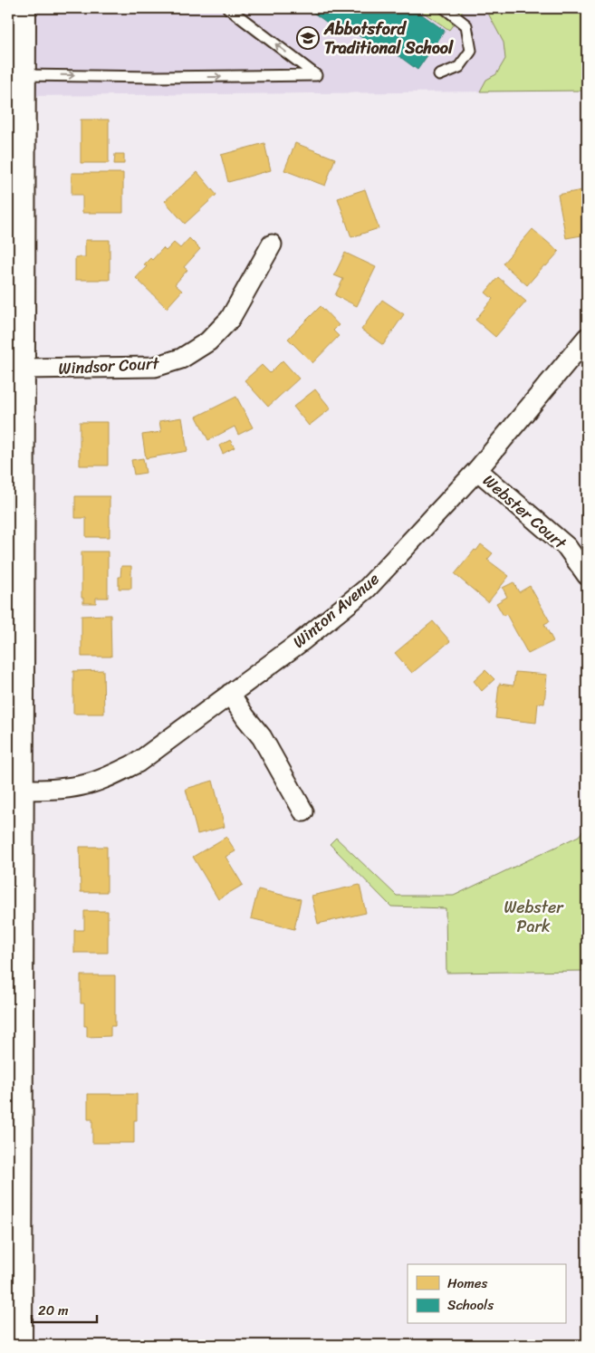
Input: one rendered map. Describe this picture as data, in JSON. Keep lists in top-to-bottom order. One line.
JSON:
{"streets":{"street":["Windsor Court","Webster Court","Winton Avenue"]},"crossings":[["Webster Court","Winton Avenue"]],"parks":["Webster Park"],"places":{"school or university":["Abbotsford Traditional School"]},"legend":["Homes","Schools"],"scale_bar":"20 m"}
